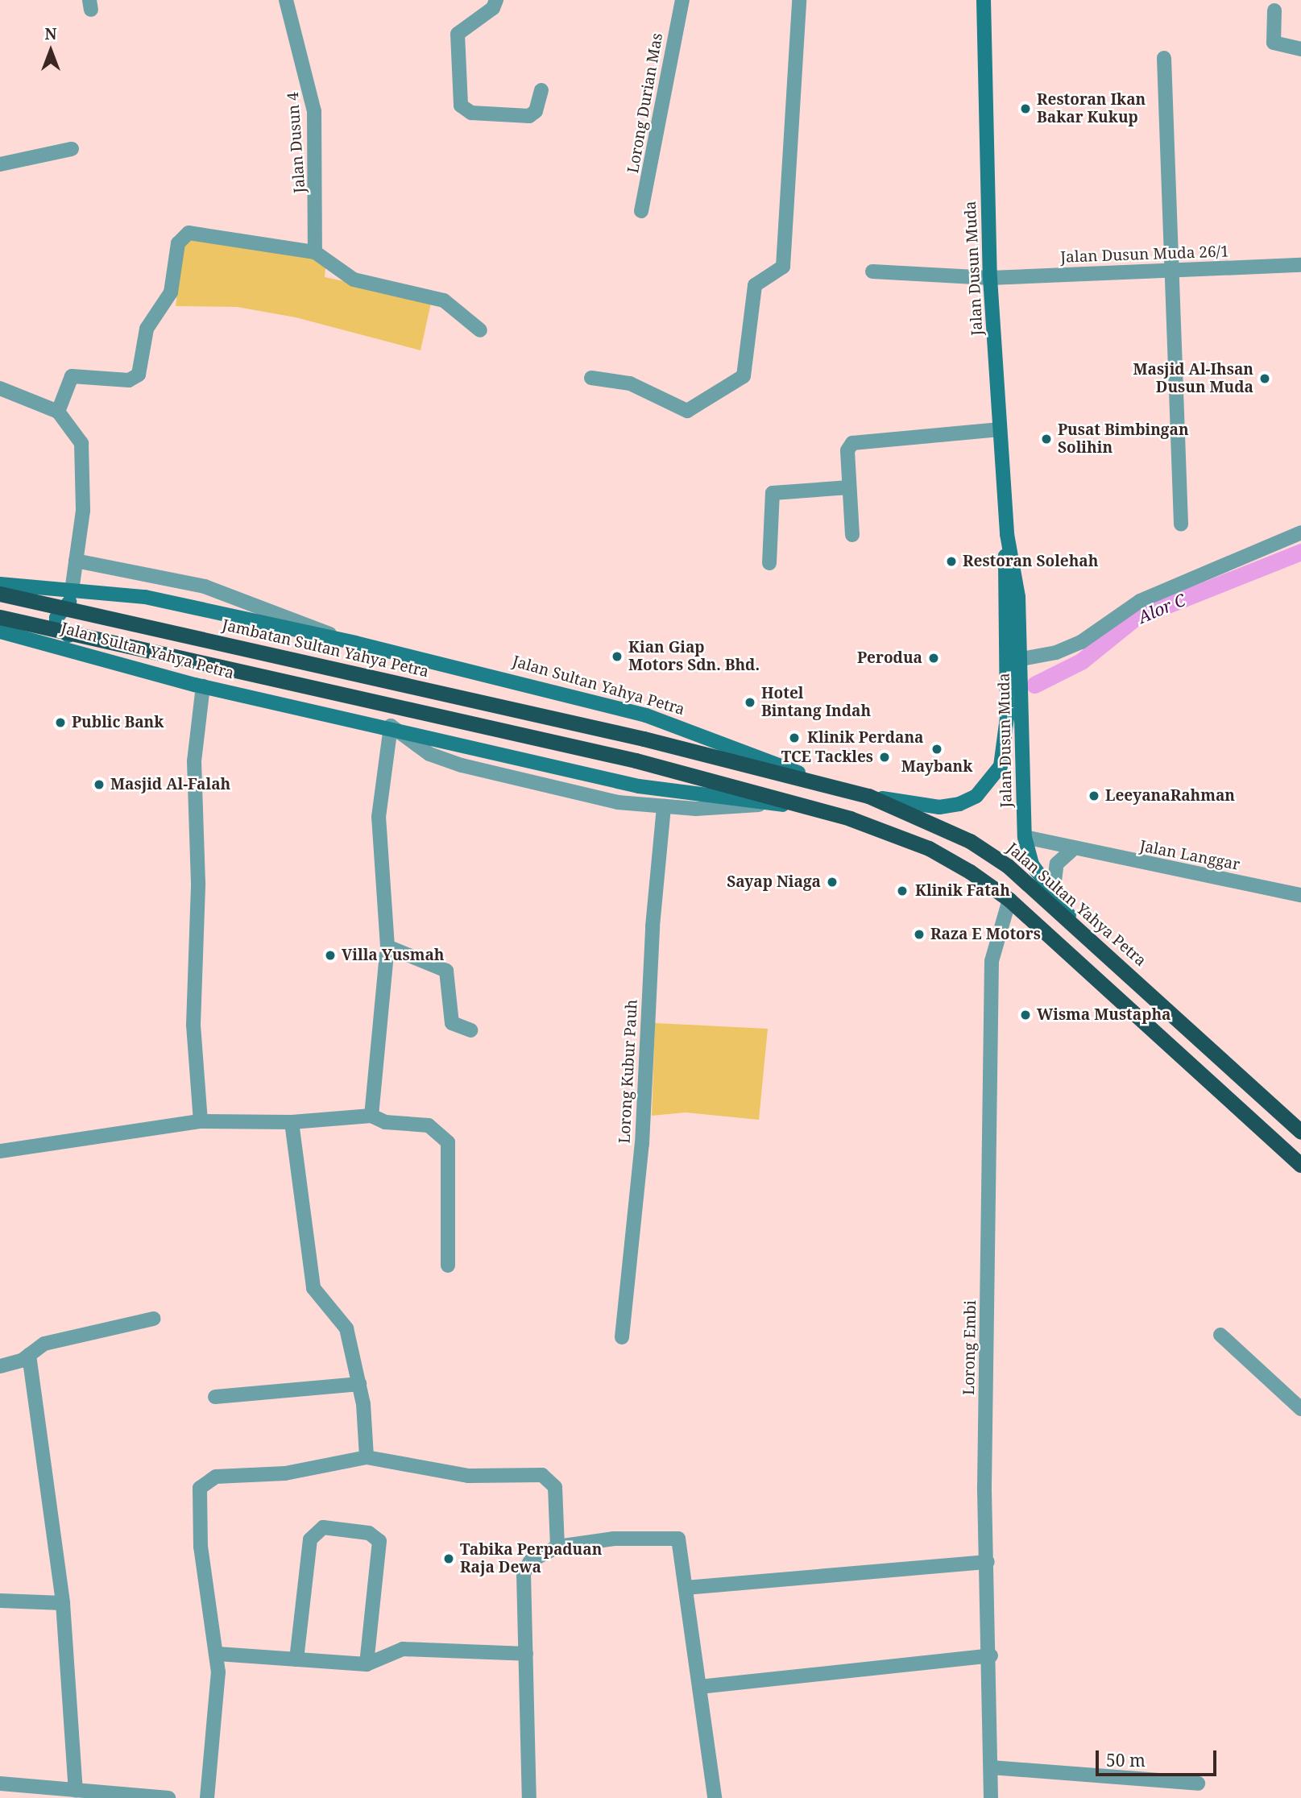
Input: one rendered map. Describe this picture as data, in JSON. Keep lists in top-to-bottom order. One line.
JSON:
{"streets":{"highway":["Jambatan Sultan Yahya Petra","Jalan Sultan Yahya Petra"],"main road":["Jalan Dusun Muda"],"street":["Lorong Durian Mas","Jalan Dusun 4","Jalan Dusun Muda 26/1","Jalan Langgar","Lorong Kubur Pauh","Lorong Embi"]},"crossings":[["Jalan Dusun Muda 26/1","Jalan Dusun Muda"],["Jalan Dusun Muda","Jalan Sultan Yahya Petra"],["Jalan Dusun Muda","Jalan Langgar"],["Jambatan Sultan Yahya Petra","Jalan Sultan Yahya Petra"],["Jalan Sultan Yahya Petra","Lorong Embi"]],"water":["Alor C"],"places":["Restoran Ikan Bakar Kukup","Masjid Al-Ihsan Dusun Muda","Pusat Bimbingan Solihin","Restoran Solehah","Kian Giap Motors Sdn. Bhd.","Perodua","Hotel Bintang Indah","Public Bank","Klinik Perdana","Maybank","TCE Tackles","Masjid Al-Falah","LeeyanaRahman","Sayap Niaga","Klinik Fatah","Raza E Motors","Villa Yusmah","Wisma Mustapha","Tabika Perpaduan Raja Dewa"],"scale_bar":"50 m","north":"top"}
